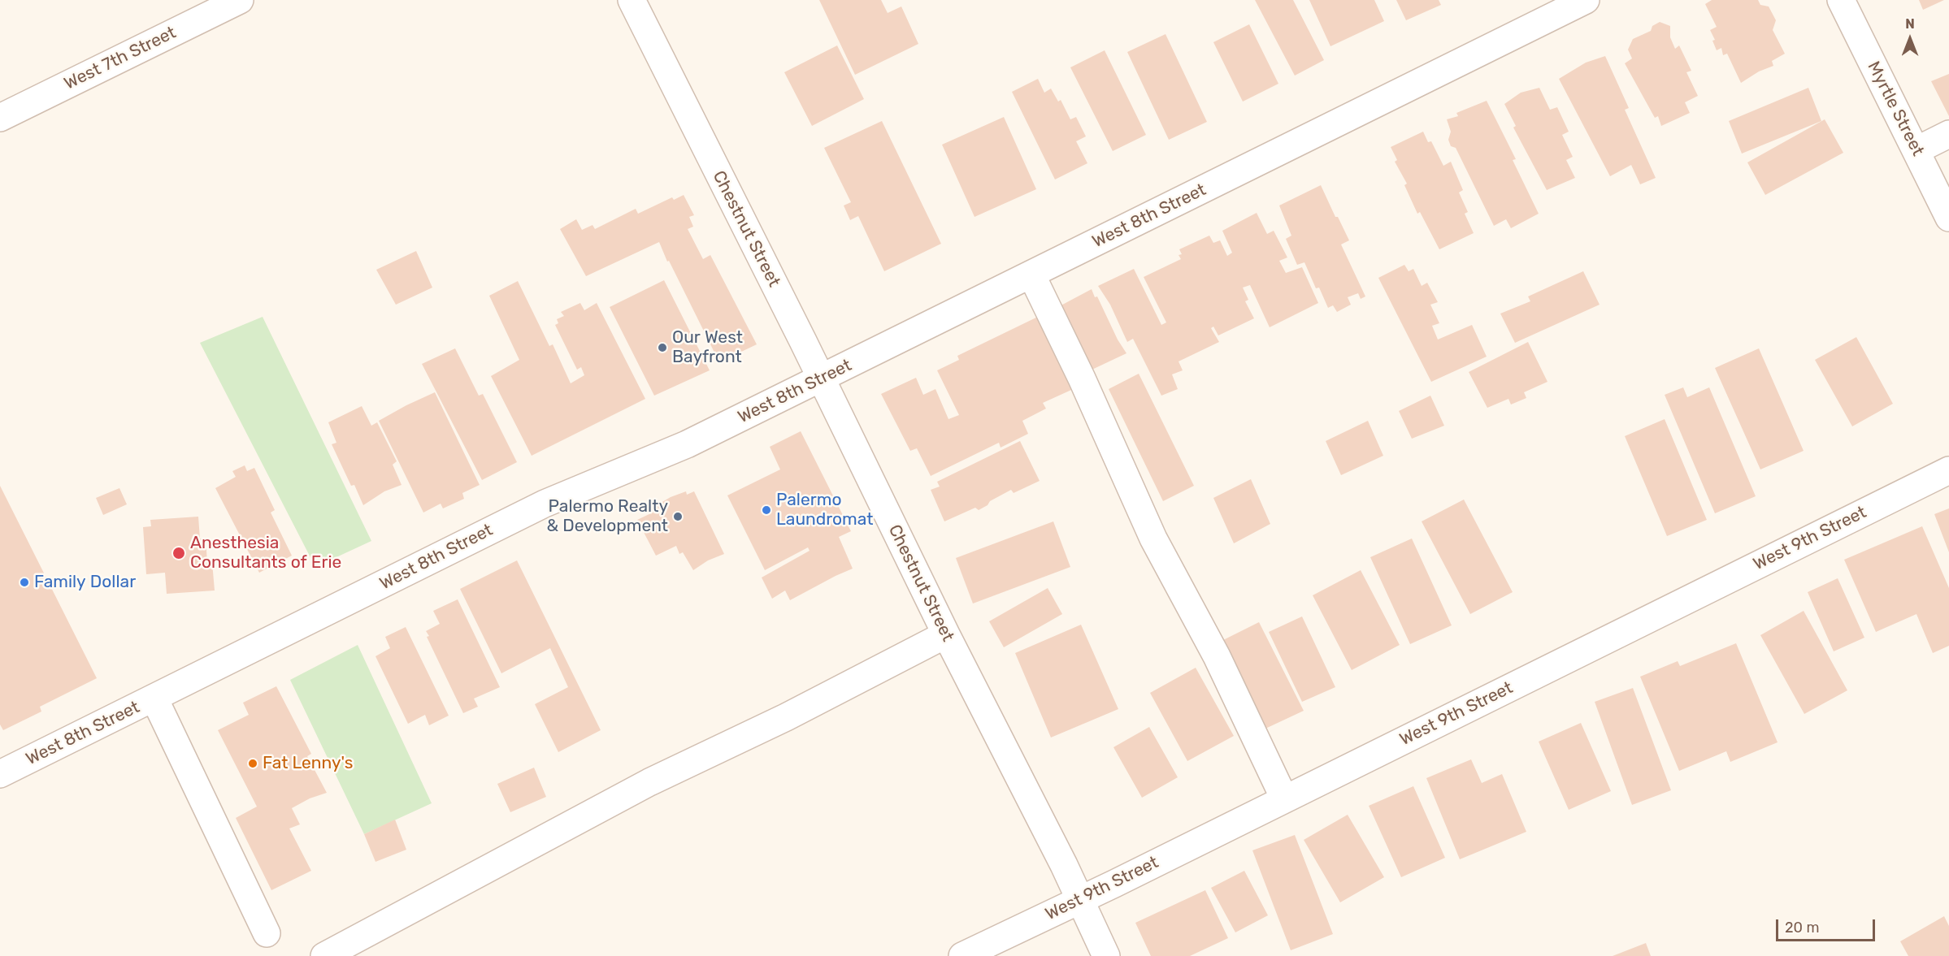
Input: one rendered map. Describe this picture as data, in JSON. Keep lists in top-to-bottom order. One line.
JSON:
{"streets":{"street":["West 7th Street","Myrtle Street","West 8th Street","Chestnut Street","West 9th Street"]},"crossings":[["West 8th Street","Chestnut Street"],["Chestnut Street","West 9th Street"]],"places":["Our West Bayfront","Palermo Laundromat","Palermo Realty & Development","Anesthesia Consultants of Erie","Family Dollar","Fat Lenny's"],"scale_bar":"20 m","north":"top"}
